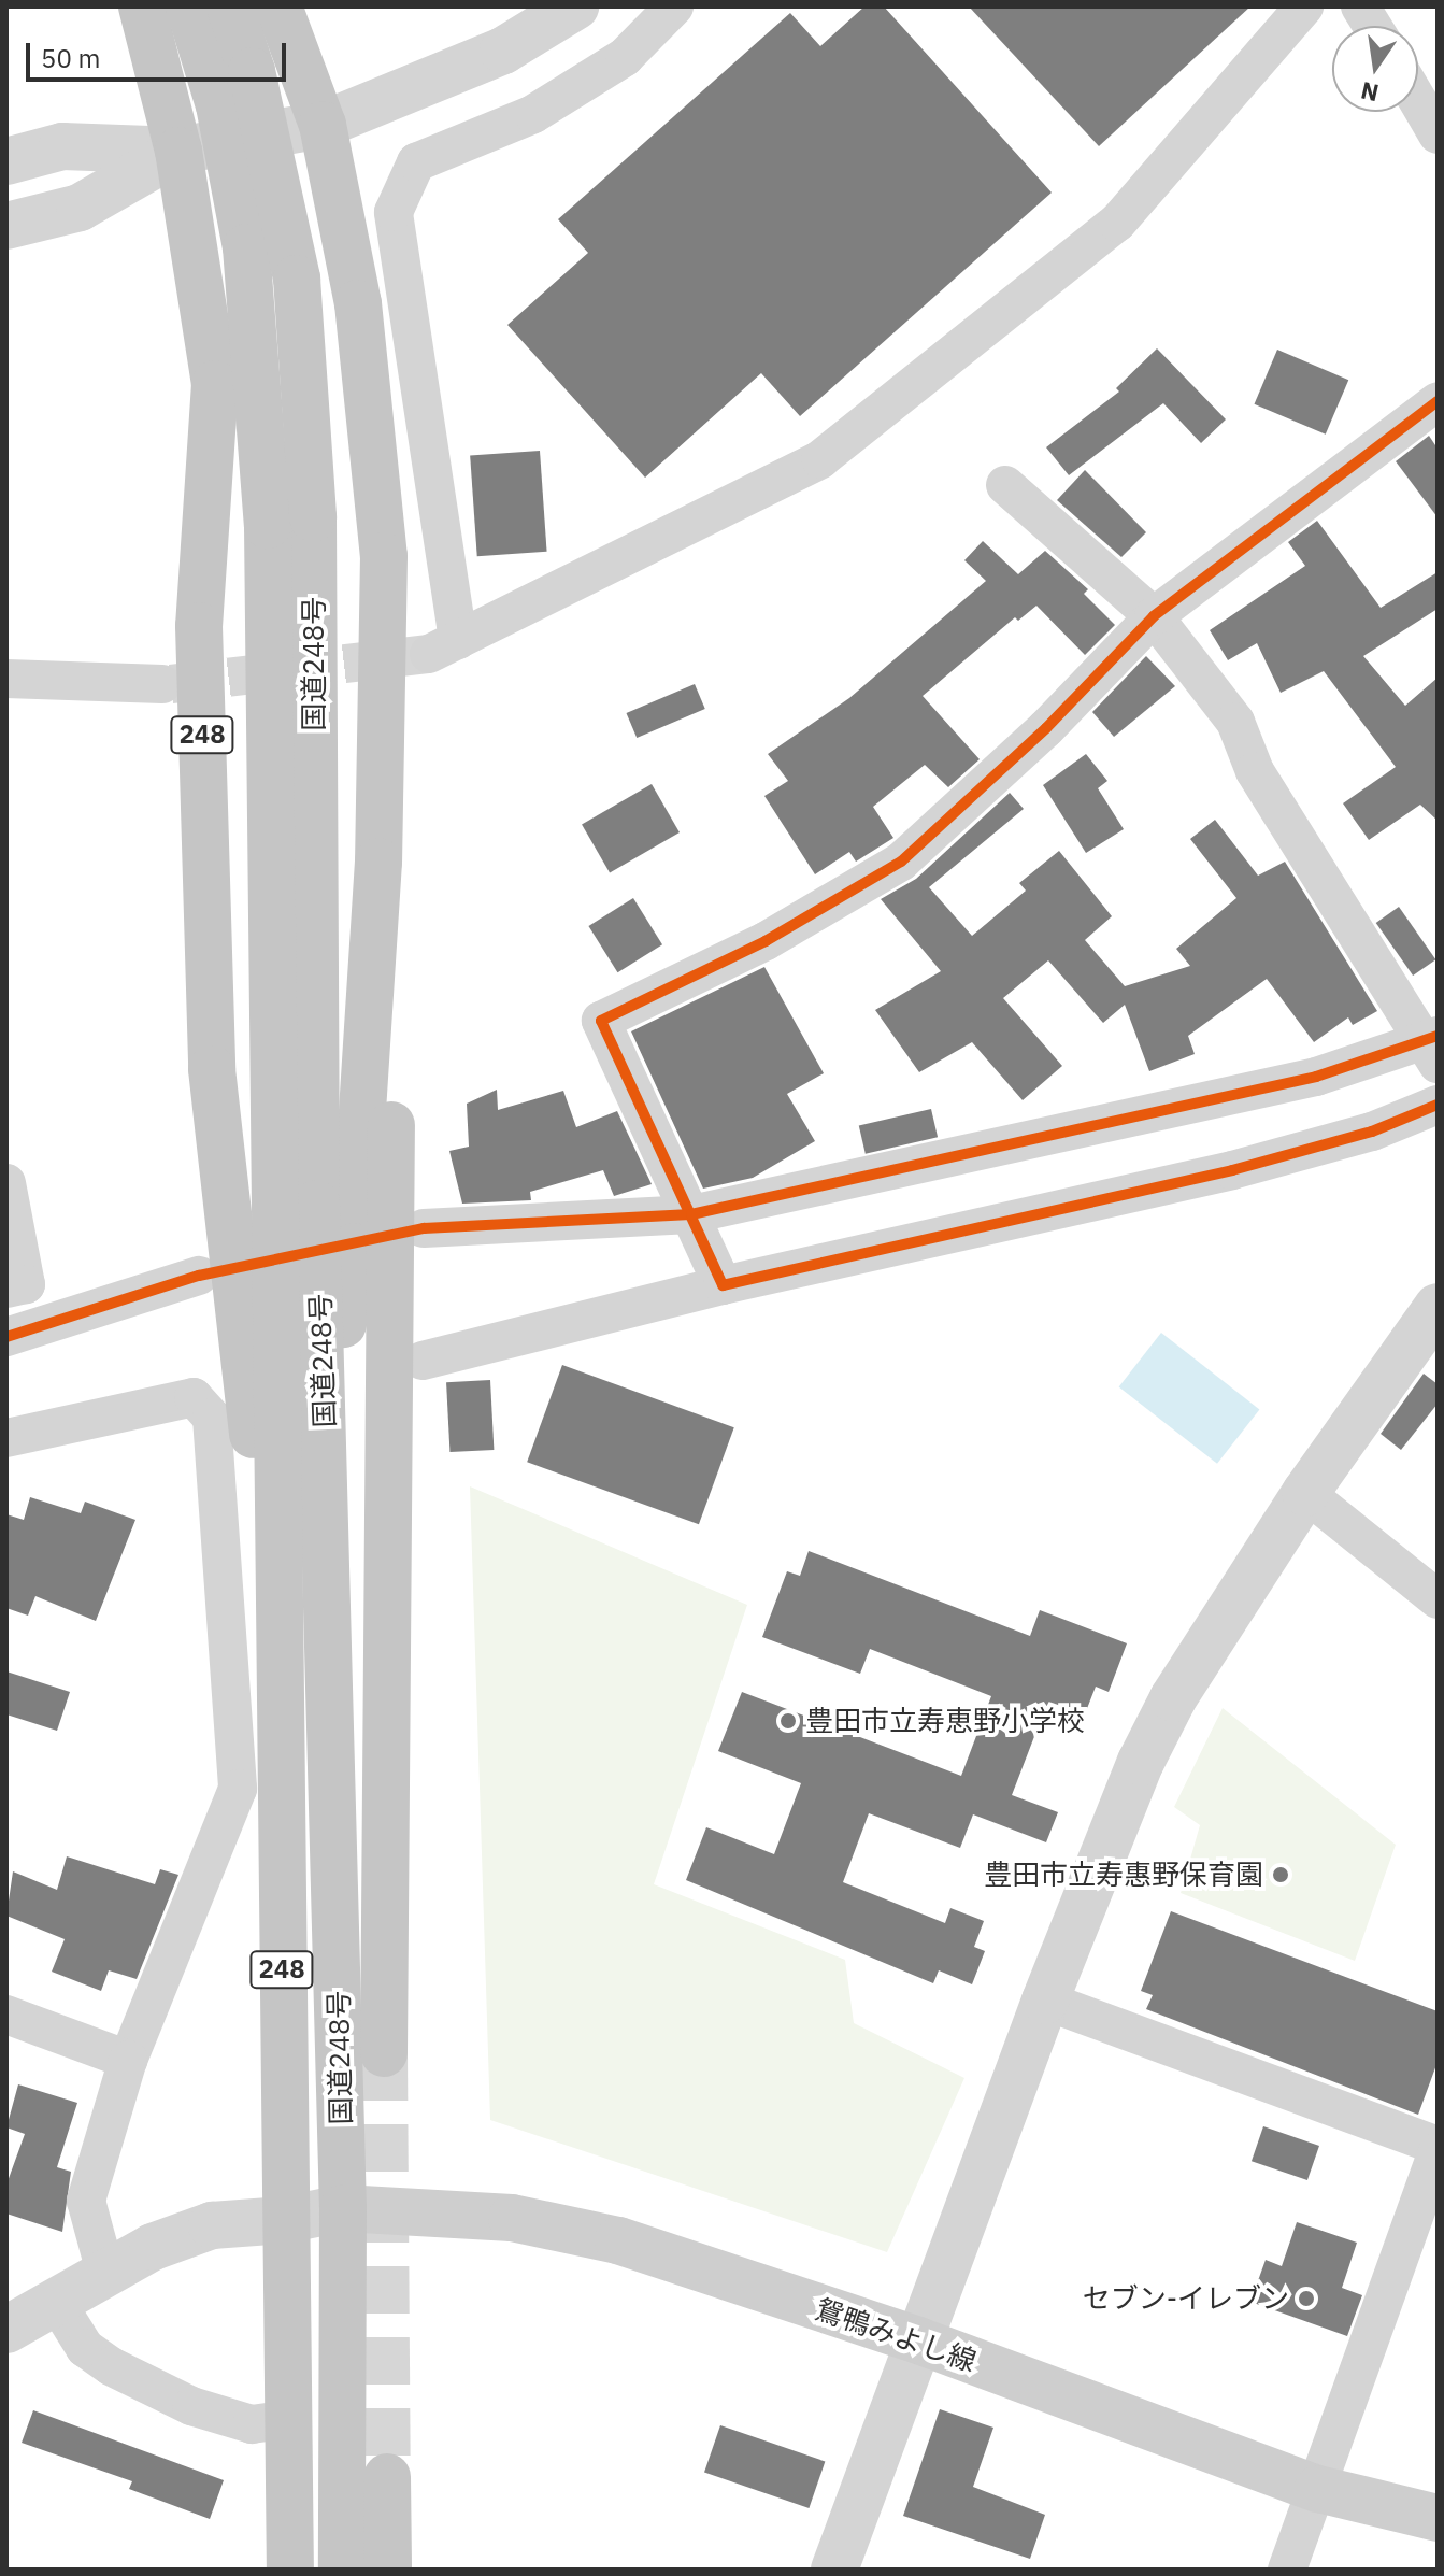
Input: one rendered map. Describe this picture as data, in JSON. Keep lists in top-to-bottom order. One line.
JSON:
{"streets":{"highway":["国道248号","248"],"main road":["鴛鴨みよし線"]},"crossings":[["国道248号","248"],["国道248号","鴛鴨みよし線"]],"places":["豊田市立寿恵野小学校","豊田市立寿惠野保育園","セブン-イレブン"],"scale_bar":"50 m","north":"bottom"}
